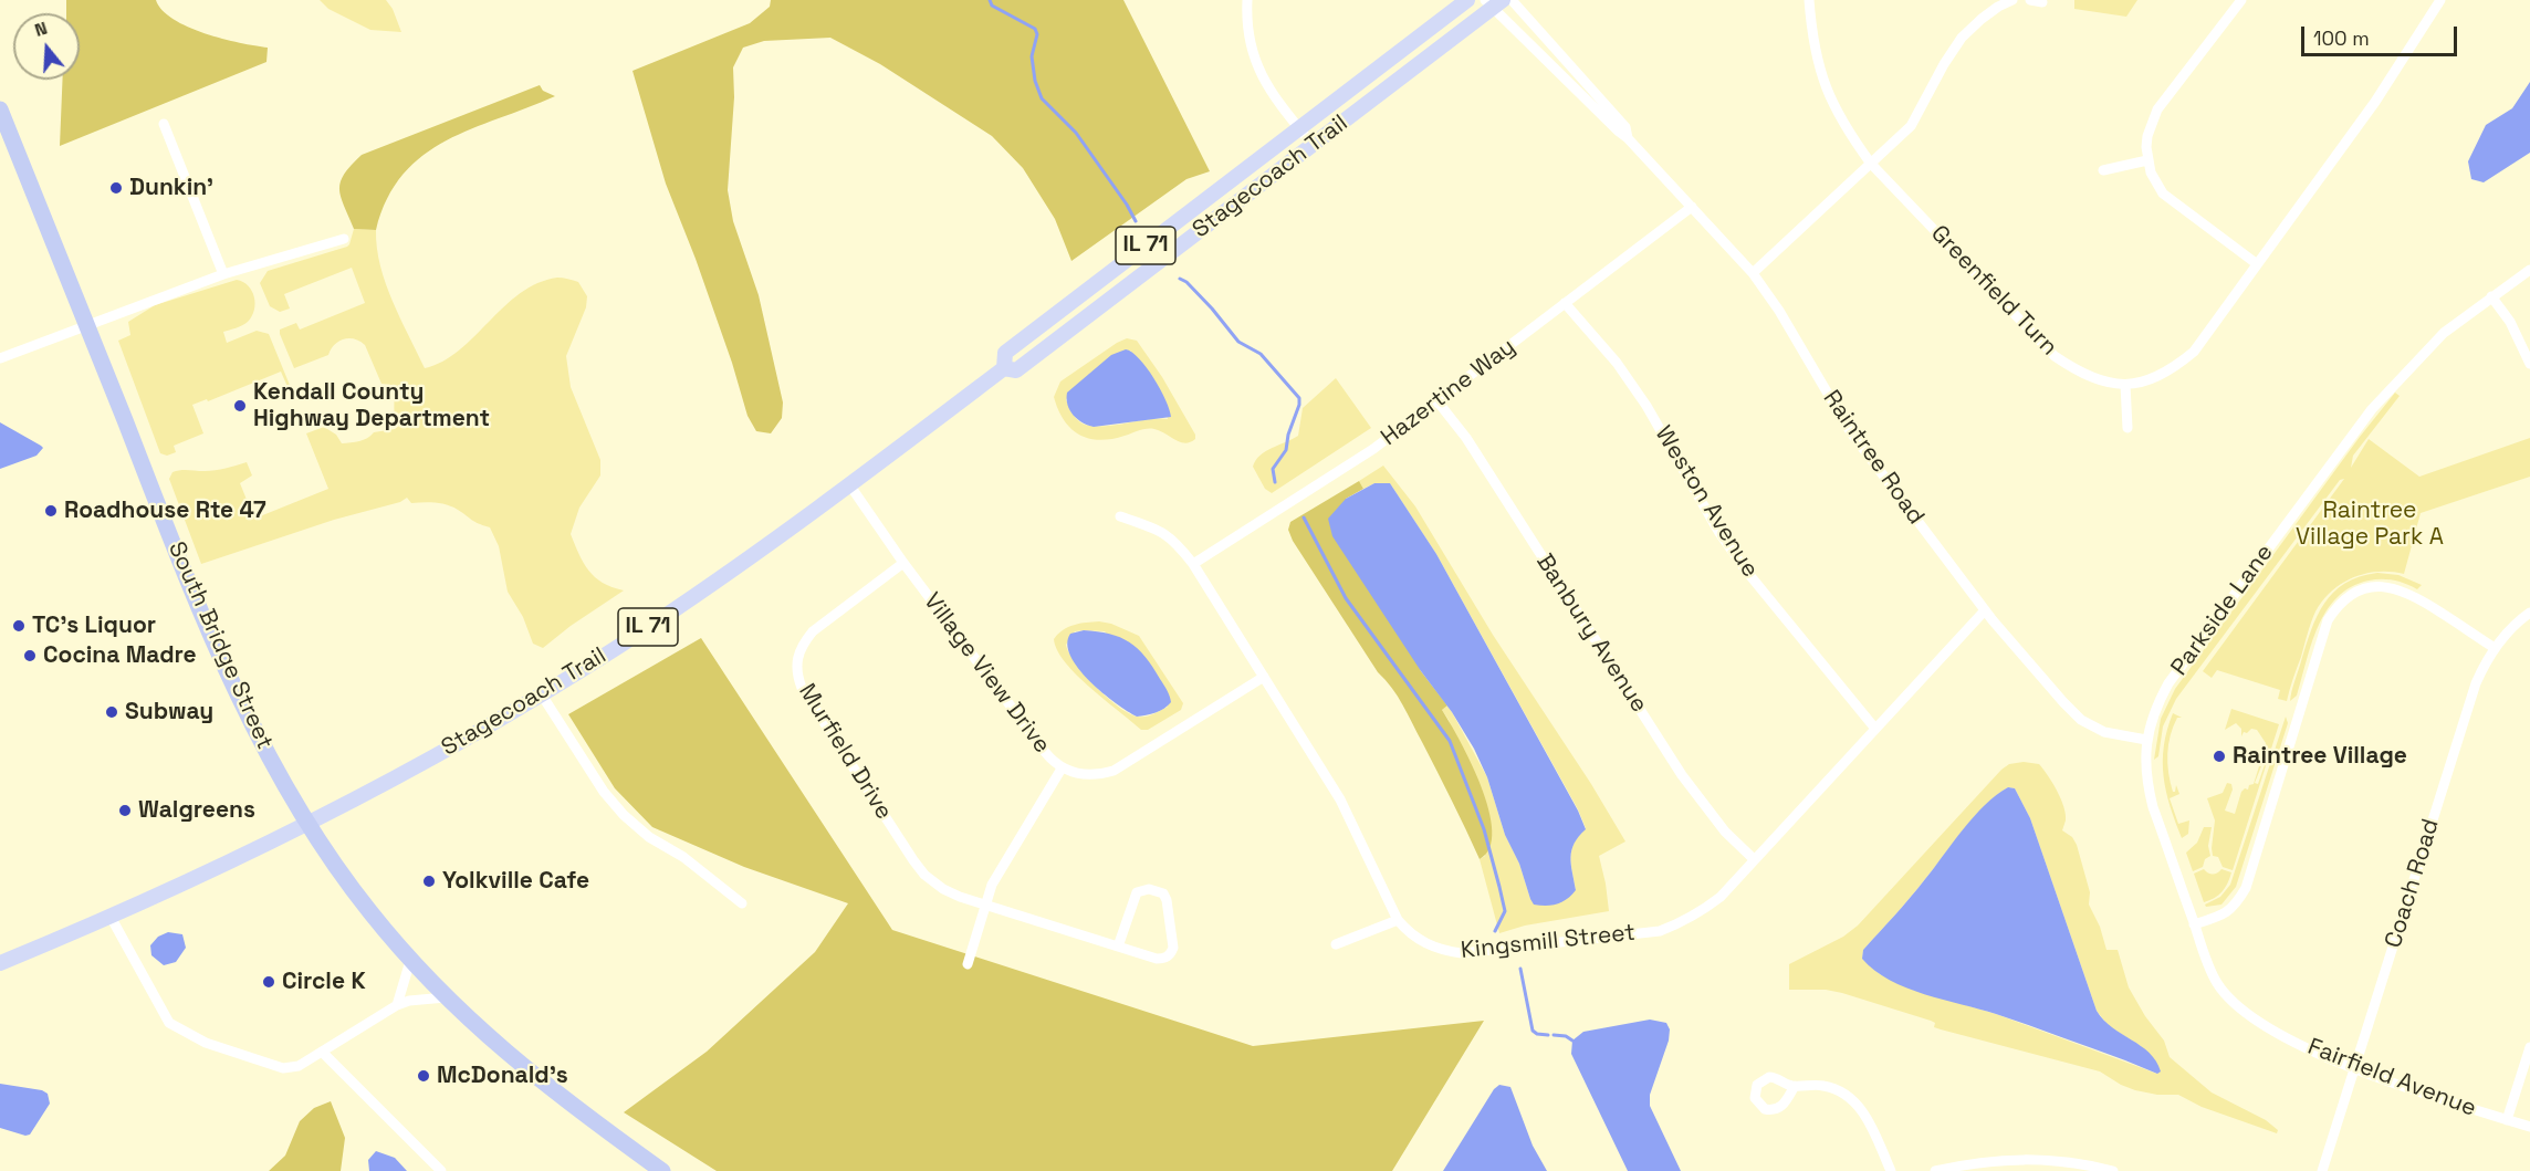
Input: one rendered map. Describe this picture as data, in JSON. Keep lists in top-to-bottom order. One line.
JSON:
{"streets":{"highway":["South Bridge Street"],"main road":["Stagecoach Trail","IL 71"],"street":["Greenfield Turn","Hazertine Way","Raintree Road","Weston Avenue","Parkside Lane","Banbury Avenue","Village View Drive","Murfield Drive","Coach Road","Kingsmill Street","Fairfield Avenue"]},"crossings":[["Stagecoach Trail","Raintree Road"],["Stagecoach Trail","South Bridge Street"],["Stagecoach Trail","Village View Drive"],["Hazertine Way","Raintree Road"],["Hazertine Way","Weston Avenue"],["Hazertine Way","Banbury Avenue"],["Hazertine Way","Kingsmill Street"],["Raintree Road","Parkside Lane"],["Raintree Road","Kingsmill Street"],["Weston Avenue","Kingsmill Street"],["Parkside Lane","Fairfield Avenue"],["Banbury Avenue","Kingsmill Street"],["Village View Drive","Murfield Drive"],["Village View Drive","Kingsmill Street"],["Coach Road","Fairfield Avenue"]],"parks":["Raintree Village Park A"],"places":["Dunkin'","Kendall County Highway Department","Roadhouse Rte 47","TC's Liquor","Cocina Madre","Subway","Raintree Village","Walgreens","Yolkville Cafe","Circle K","McDonald's"],"scale_bar":"100 m","north":"top"}
